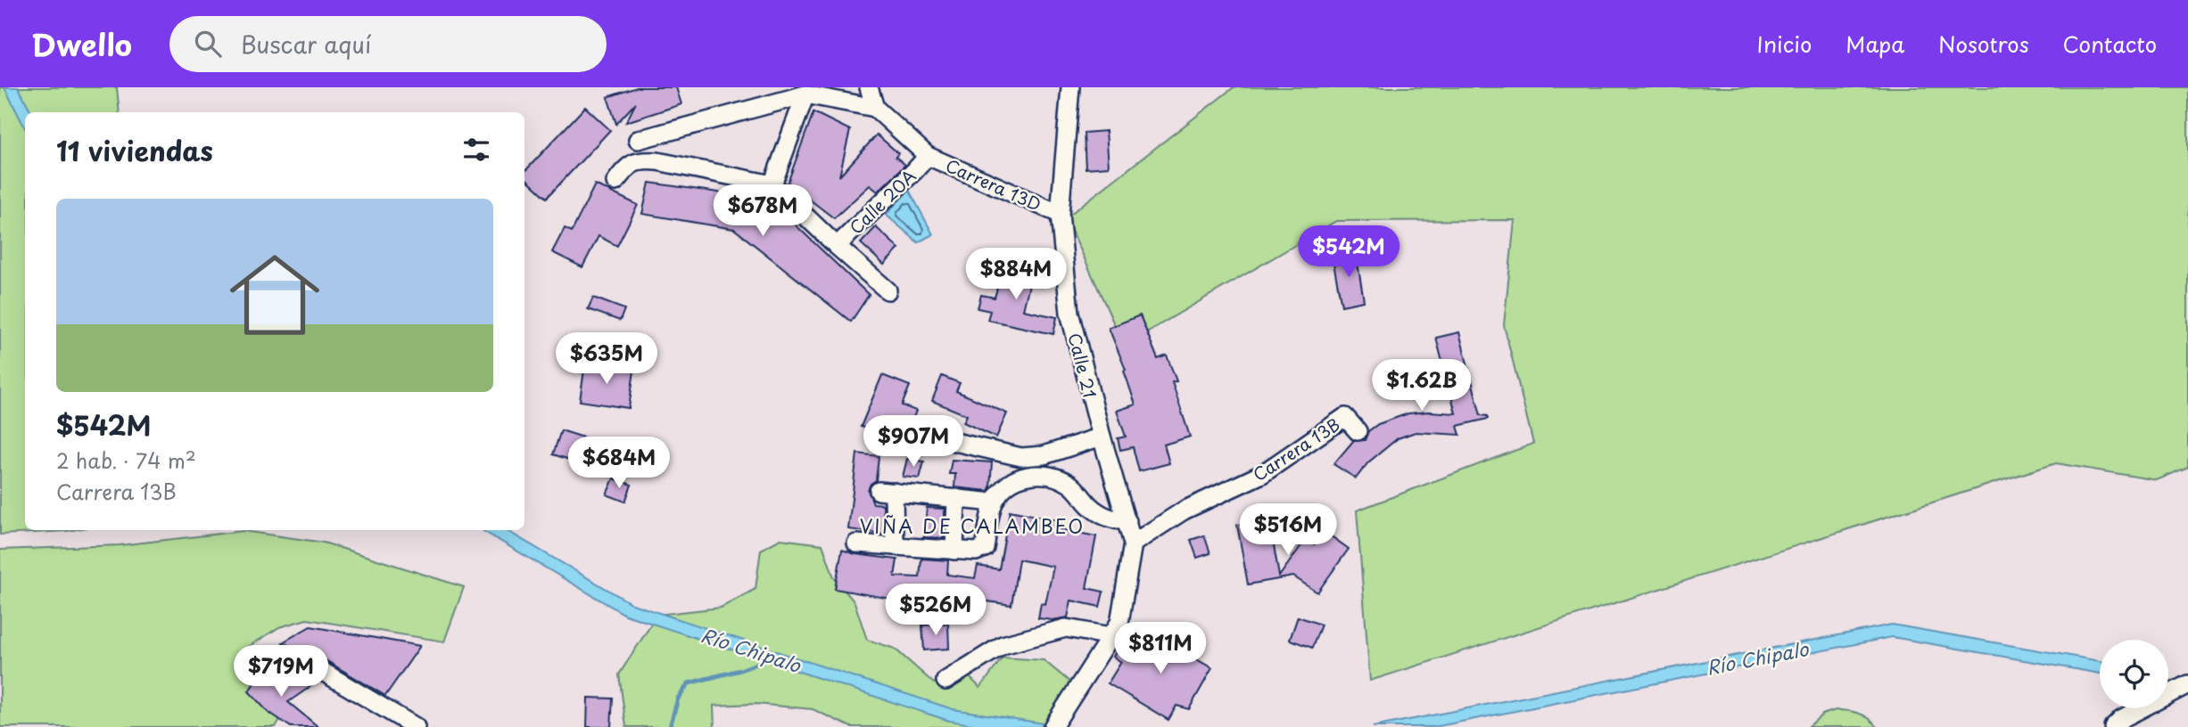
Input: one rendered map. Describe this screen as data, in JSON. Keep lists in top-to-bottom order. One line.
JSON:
{"streets":{"street":["Carrera 13D","Calle 20A","Calle 21","Carrera 13B"]},"crossings":[["Carrera 13D","Calle 20A"],["Carrera 13D","Calle 21"],["Calle 21","Carrera 13B"]],"districts":["VIÑA DE CALAMBEO"],"water":["Río Chipalo"],"page":{"header":"Dwello","search":"Buscar aquí","nav":["Inicio","Mapa","Nosotros","Contacto"],"heading":"11 viviendas","price":["$678M","$542M","$884M","$635M","$1.62B","$907M","$684M","$516M","$526M","$811M","$719M"],"list":[{"name":"$542M","note":"2 hab. · 74 m² · Carrera 13B"}]}}
